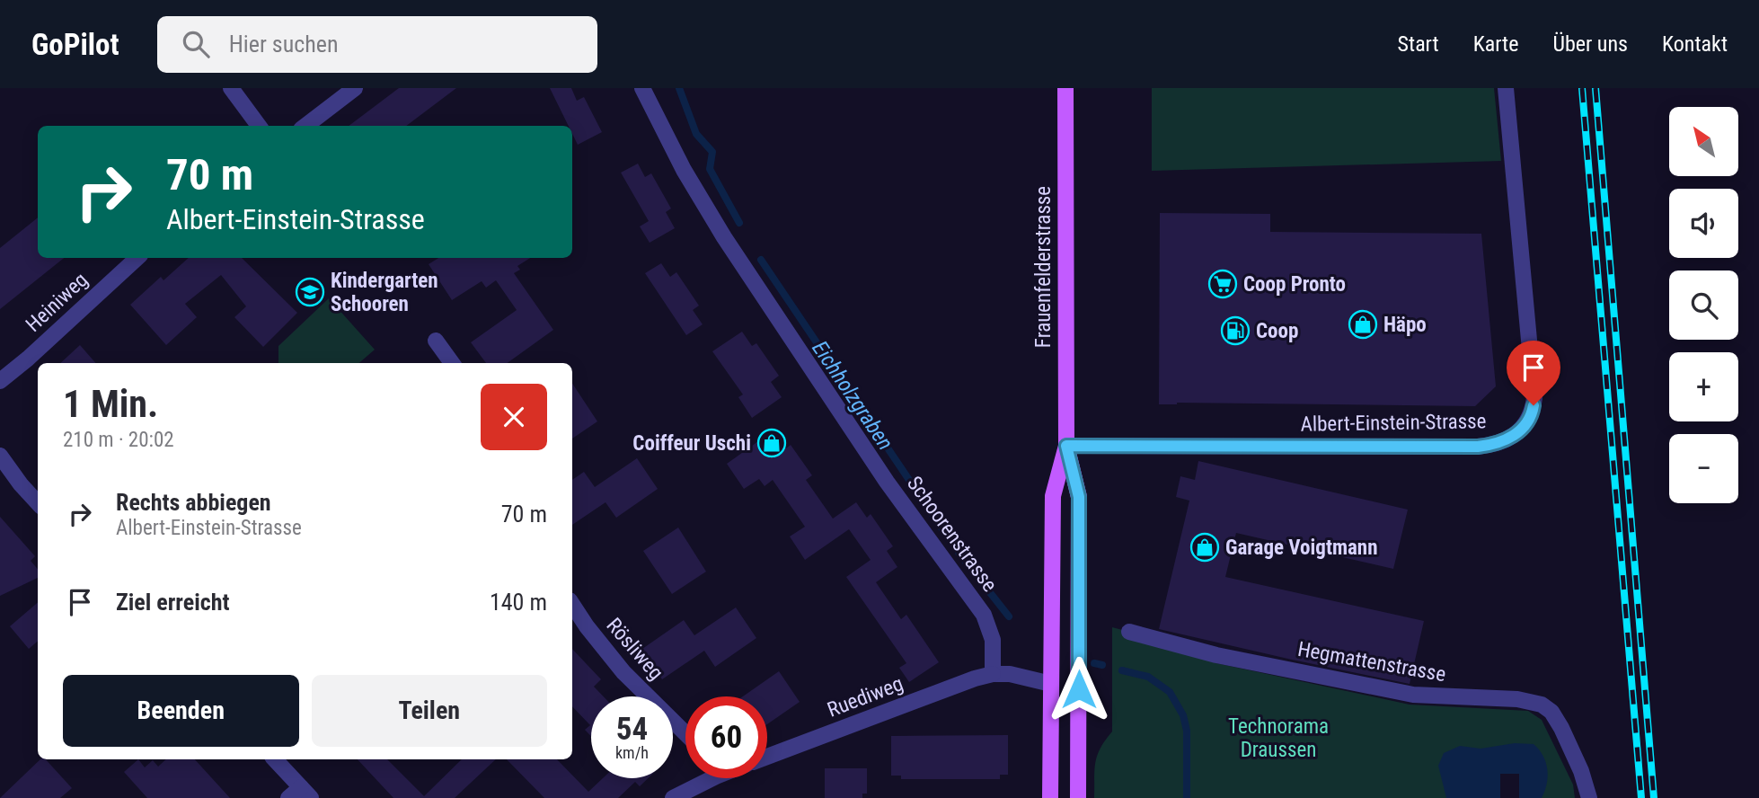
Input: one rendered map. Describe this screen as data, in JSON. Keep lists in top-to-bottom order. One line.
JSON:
{"streets":{"main road":["Frauenfelderstrasse"],"street":["Heiniweg","Albert-Einstein-Strasse","Schoorenstrasse","Rösliweg","Hegmattenstrasse","Ruediweg"]},"crossings":[["Frauenfelderstrasse","Albert-Einstein-Strasse"],["Schoorenstrasse","Ruediweg"]],"water":["Eichholzgraben"],"parks":["Technorama Draussen"],"places":{"supermarket":["Coop Pronto"],"school or university":["Kindergarten Schooren"],"shop":["Häpo","Coiffeur Uschi","Garage Voigtmann"],"fuel station":["Coop"]},"north":"top left","page":{"header":"GoPilot","search":"Hier suchen","nav":["Start","Karte","Über uns","Kontakt"],"map_buttons":["+","−"],"turn":["70 m","Albert-Einstein-Strasse"],"heading":["1 Min.","210 m · 20:02"],"list":[{"name":"Rechts abbiegen","note":"Albert-Einstein-Strasse","value":"70 m"},{"name":"Ziel erreicht","value":"140 m"}],"buttons":["Beenden","Teilen"],"speed":"54 km/h","limit":"60"}}
